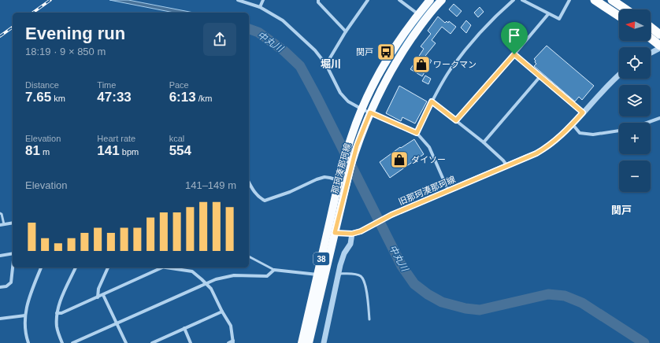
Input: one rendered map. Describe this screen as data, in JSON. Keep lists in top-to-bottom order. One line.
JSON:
{"streets":{"main road":["那珂湊那珂線","38"],"street":["旧那珂湊那珂線"]},"districts":["堀川","関戸"],"water":["中丸川"],"places":{"bus stop":["関戸"],"shop":["ワークマン","ダイソー"]},"north":"left","page":{"map_buttons":["+","−"],"heading":["Evening run","18:19 · 9 × 850 m"],"stats":[["Distance","7.65 km"],["Time","47:33"],["Pace","6:13 /km"],["Elevation","81 m"],["Heart rate","141 bpm"],["kcal","554"]],"chart":["Elevation","141–149 m"]}}
